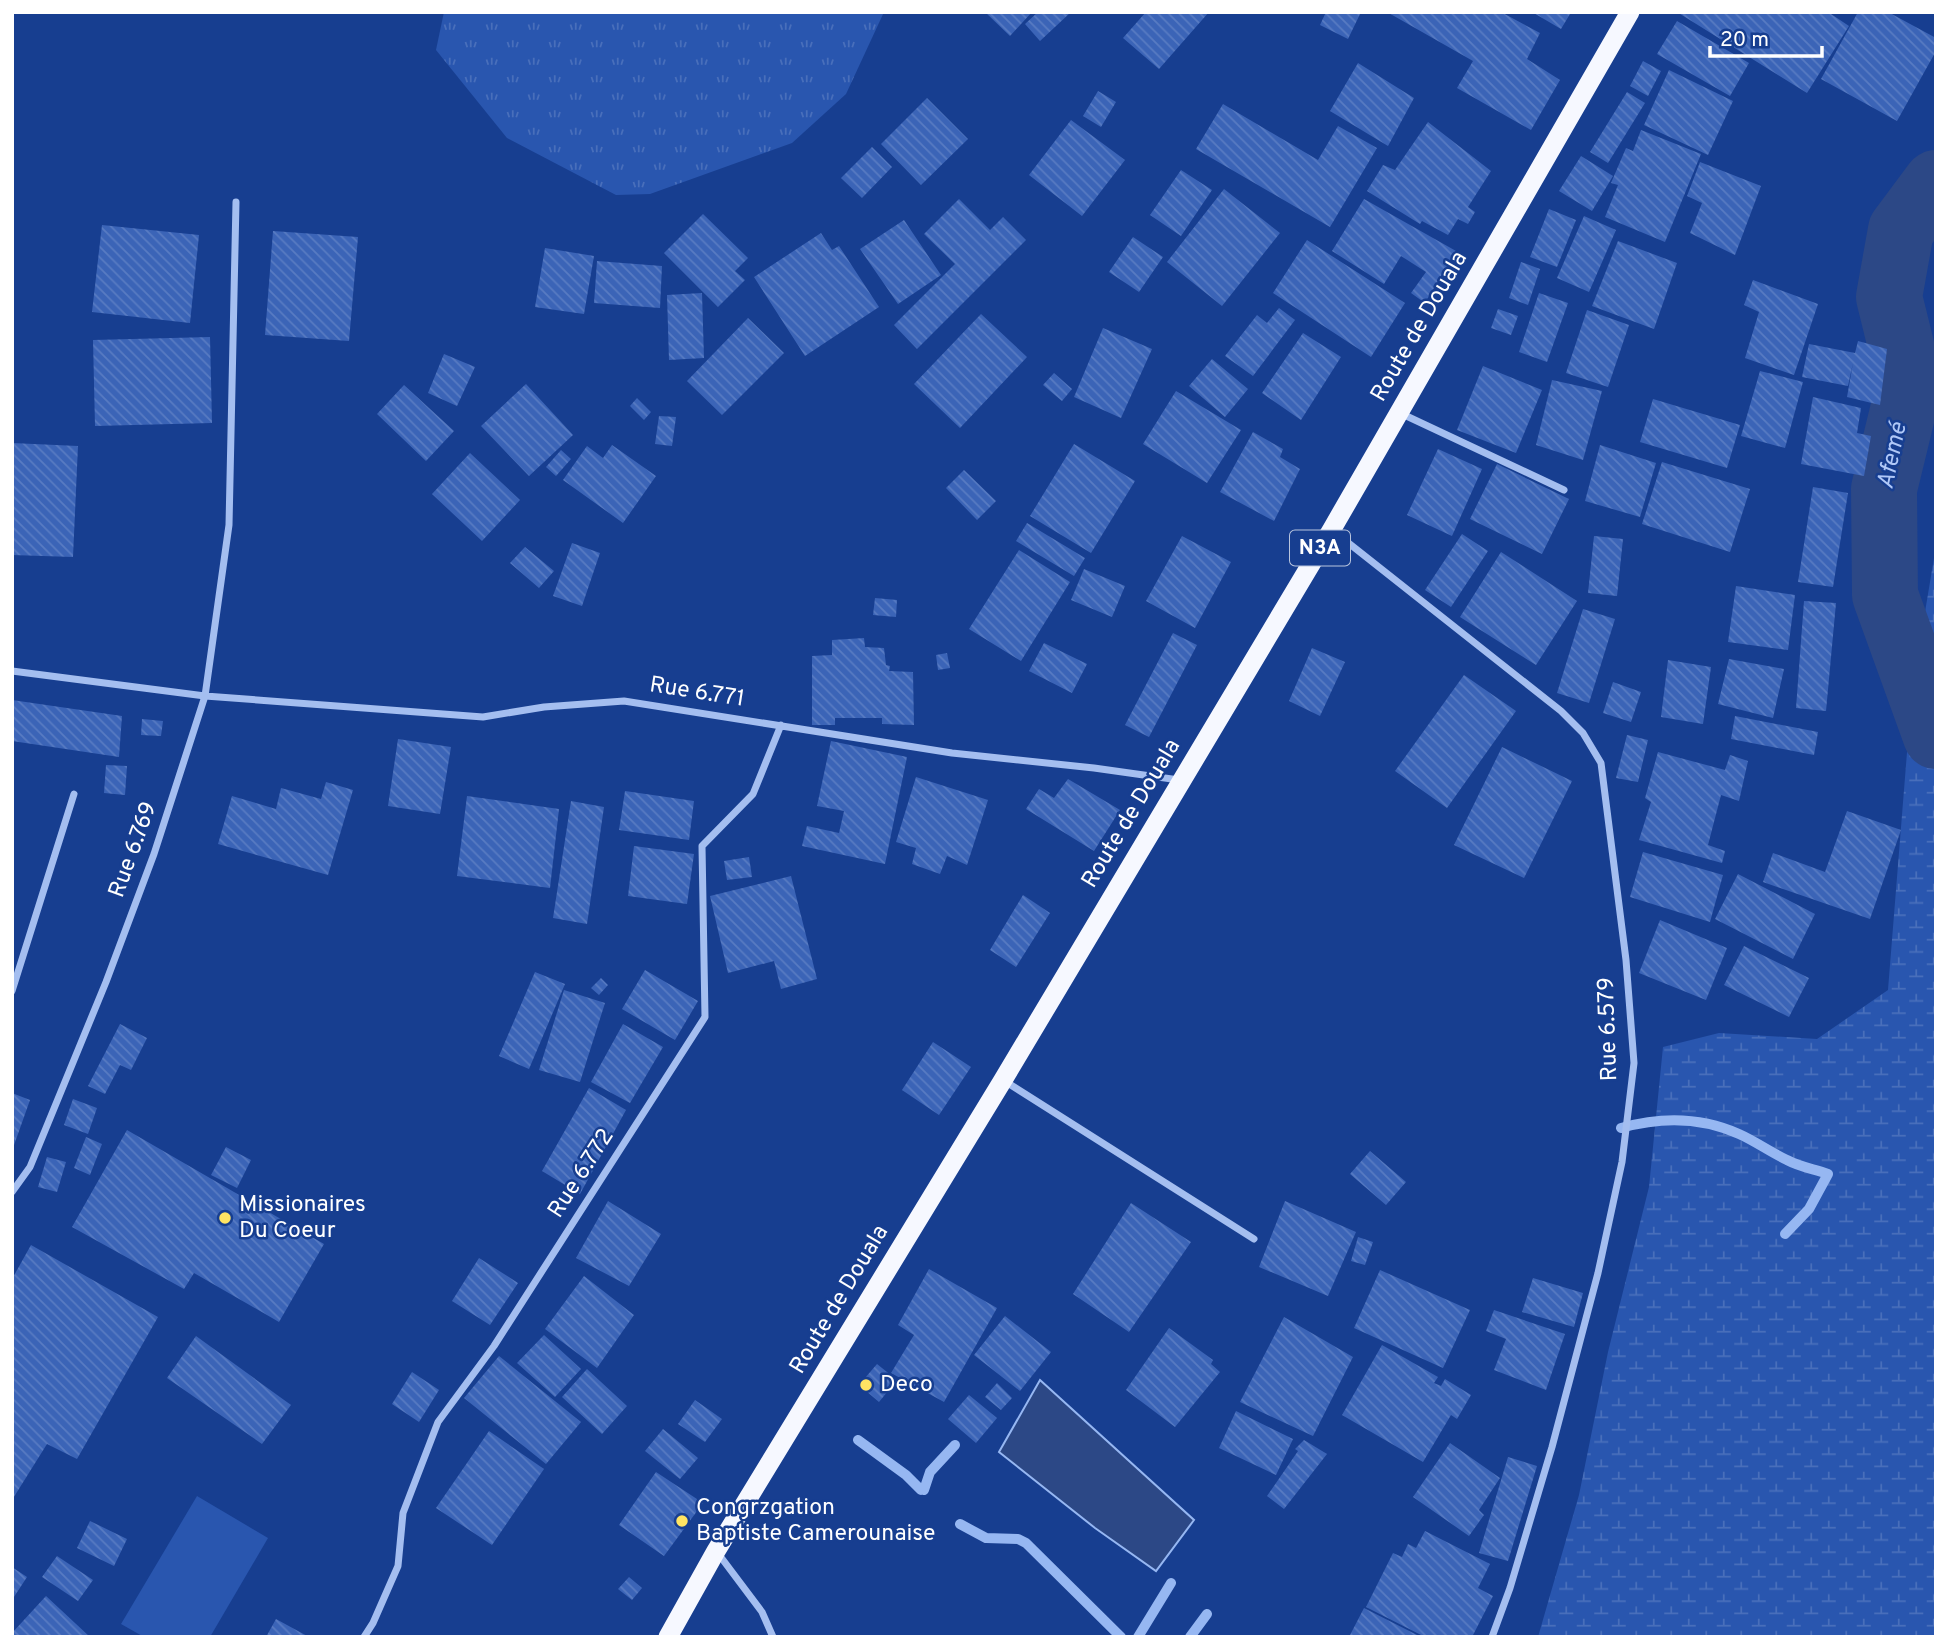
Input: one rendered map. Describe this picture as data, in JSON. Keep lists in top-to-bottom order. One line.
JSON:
{"streets":{"highway":["Route de Douala","N3A"],"street":["Rue 6.771","Rue 6.769","Rue 6.579","Rue 6.772"]},"crossings":[["Route de Douala","Rue 6.771"],["Route de Douala","Rue 6.579"],["Rue 6.771","Rue 6.769"],["Rue 6.771","Rue 6.772"]],"water":["Afemé"],"places":["Missionaires Du Coeur","Deco","Congrzgation Baptiste Camerounaise"],"scale_bar":"20 m"}
